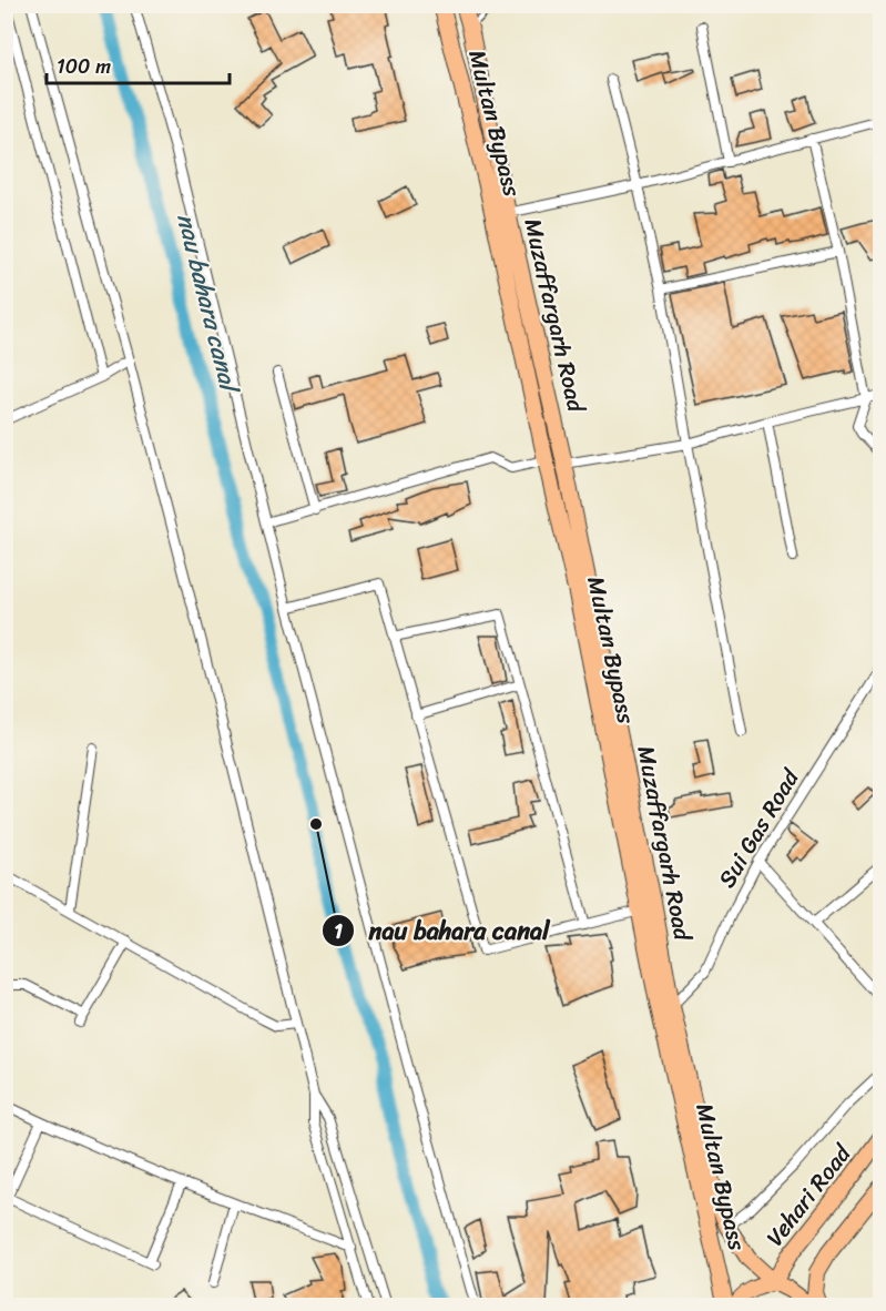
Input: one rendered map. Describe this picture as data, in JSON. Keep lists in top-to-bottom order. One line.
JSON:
{"streets":{"main road":["Multan Bypass","Muzaffargarh Road","Vehari Road"],"street":["Sui Gas Road"]},"crossings":[["Multan Bypass","Muzaffargarh Road"],["Muzaffargarh Road","Sui Gas Road"],["Muzaffargarh Road","Vehari Road"]],"water":["nau bahara canal"],"places":["nau bahara canal"],"scale_bar":"100 m"}
